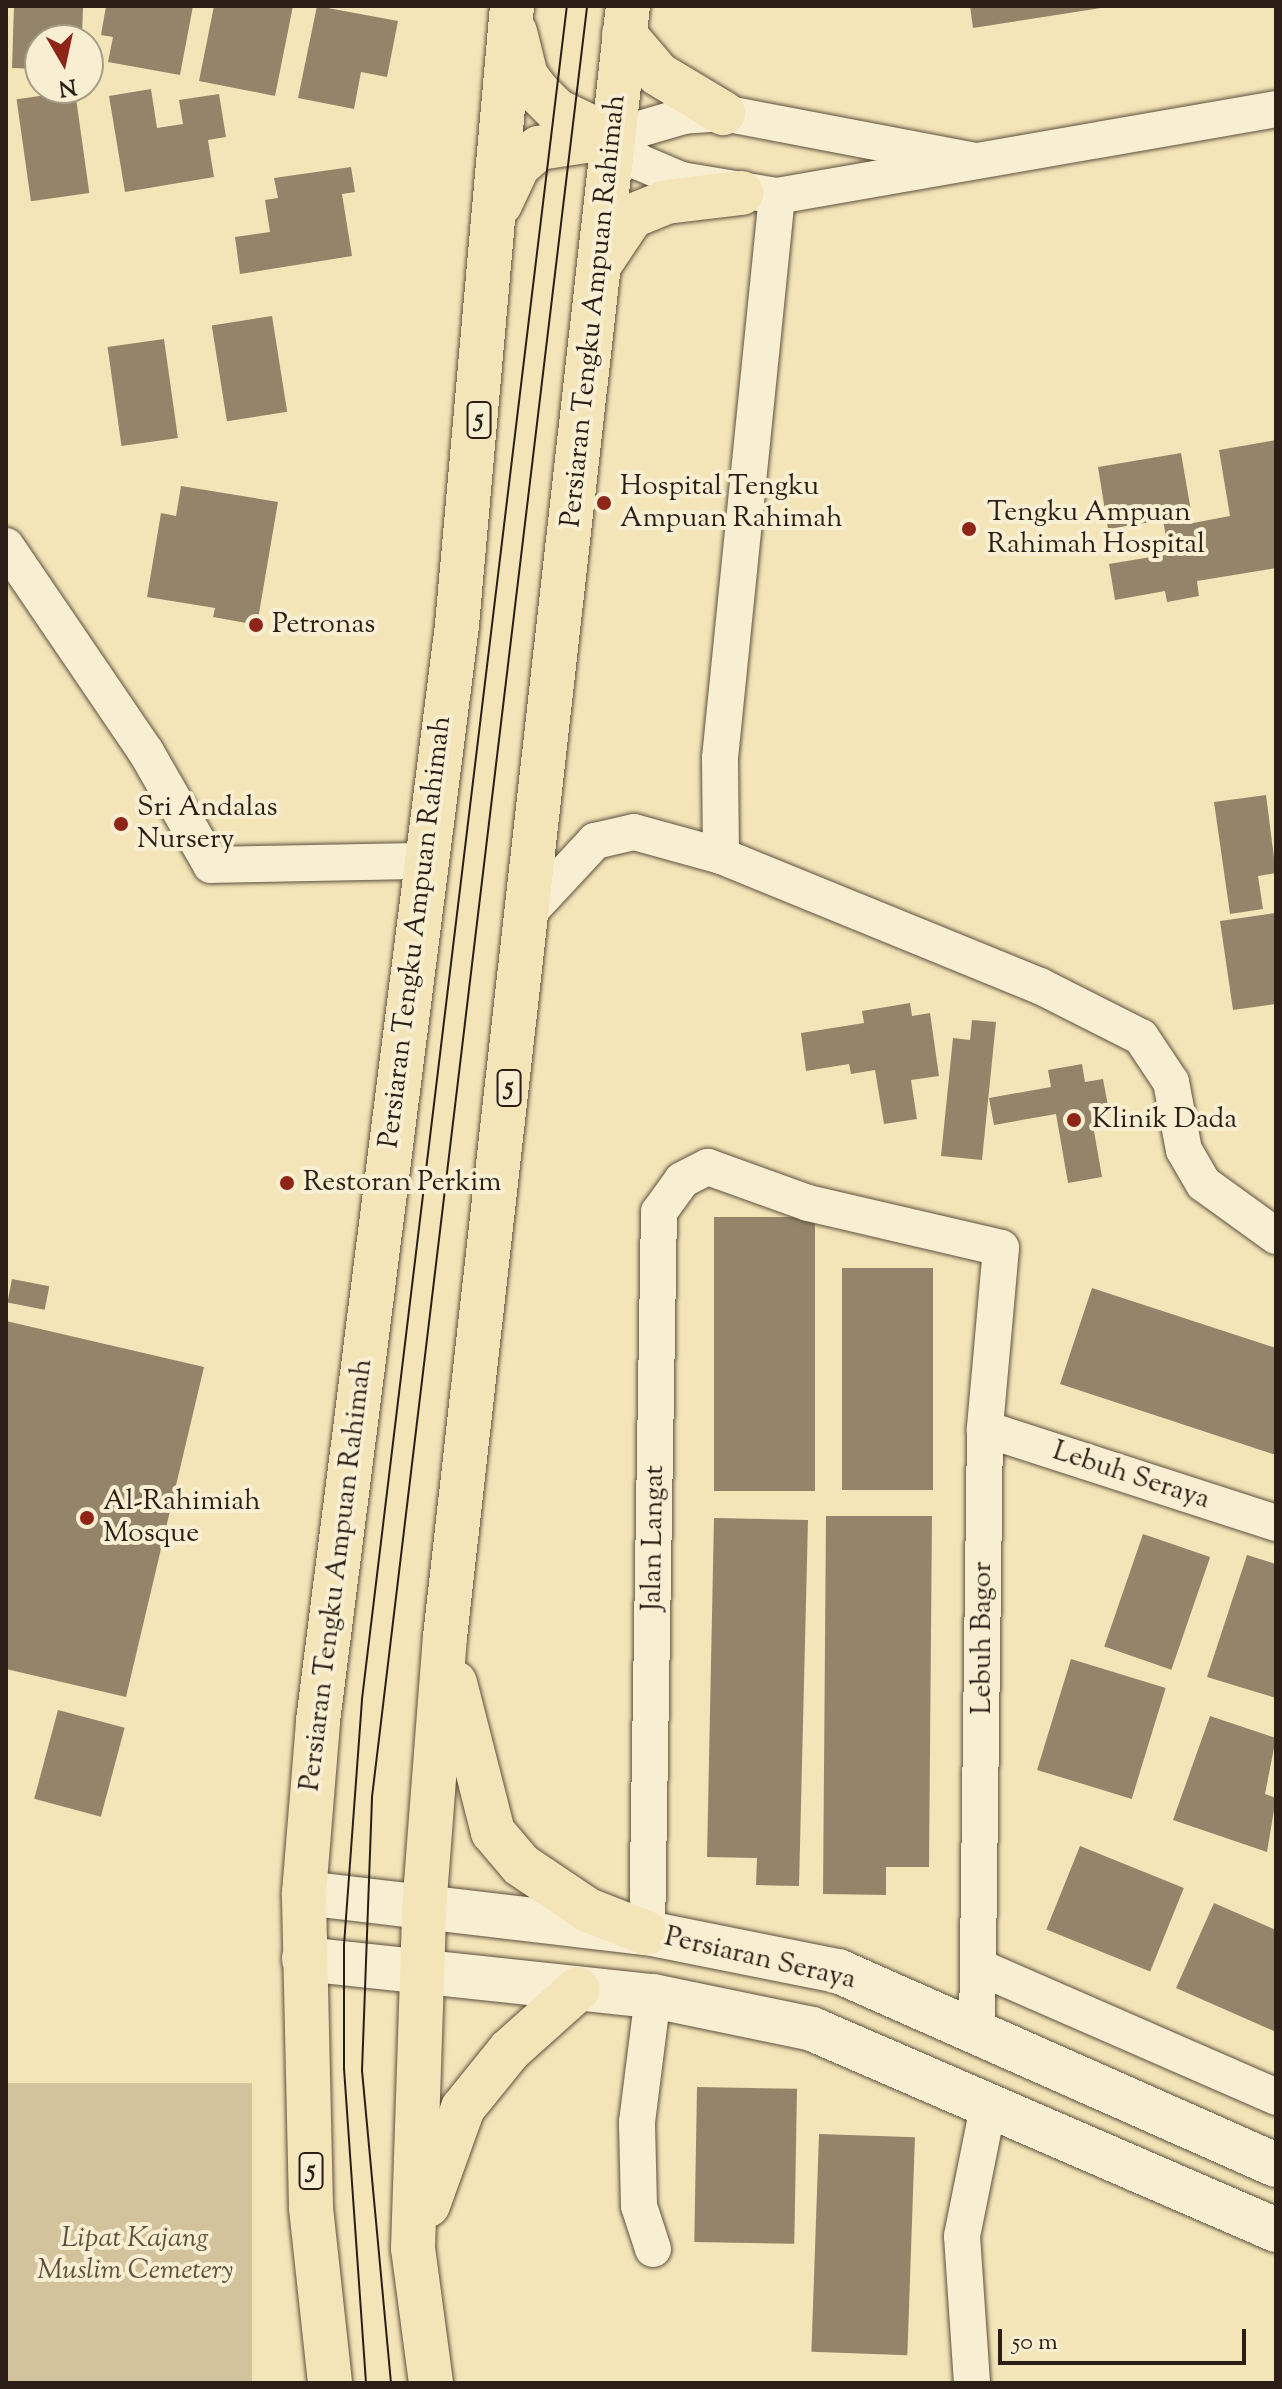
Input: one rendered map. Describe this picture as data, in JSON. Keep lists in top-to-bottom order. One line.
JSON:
{"streets":{"highway":["Persiaran Tengku Ampuan Rahimah","5"],"main road":["Persiaran Seraya"],"street":["Lebuh Seraya","Jalan Langat","Lebuh Bagor"]},"crossings":[["Persiaran Tengku Ampuan Rahimah","Persiaran Seraya"],["Lebuh Seraya","Lebuh Bagor"],["Jalan Langat","Lebuh Bagor"],["Jalan Langat","Persiaran Seraya"],["Lebuh Bagor","Persiaran Seraya"]],"parks":["Lipat Kajang Muslim Cemetery"],"places":["Hospital Tengku Ampuan Rahimah","Tengku Ampuan Rahimah Hospital","Petronas","Sri Andalas Nursery","Klinik Dada","Restoran Perkim","Al-Rahimiah Mosque"],"scale_bar":"50 m","north":"bottom"}
